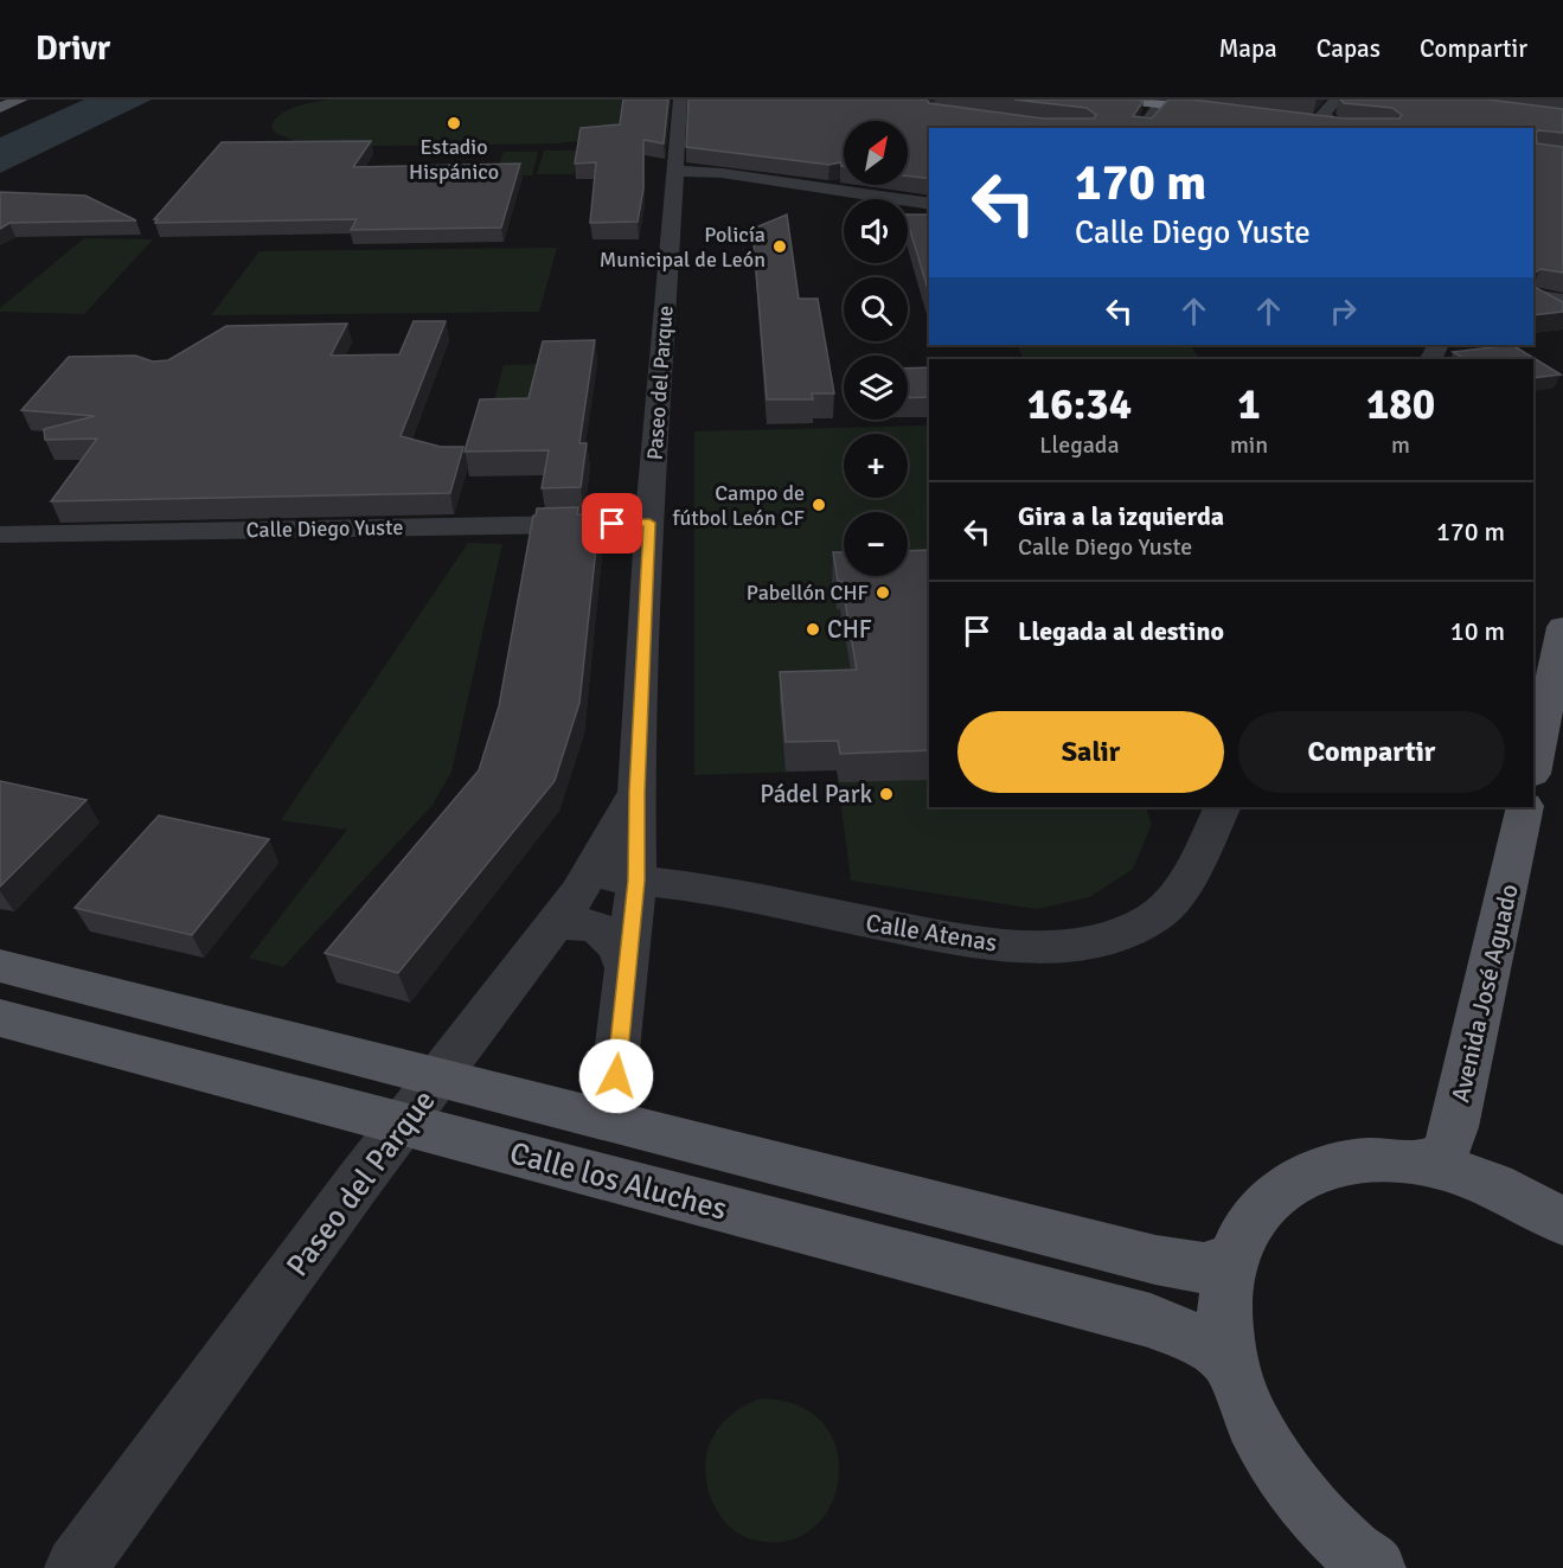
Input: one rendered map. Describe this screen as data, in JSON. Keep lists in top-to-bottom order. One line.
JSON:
{"streets":{"main road":["Avenida José Aguado","Calle los Aluches"],"street":["Paseo del Parque","Calle Diego Yuste","Calle Atenas"]},"crossings":[["Paseo del Parque","Calle Diego Yuste"],["Paseo del Parque","Calle Atenas"],["Paseo del Parque","Calle los Aluches"]],"places":["Estadio Hispánico","Policía Municipal de León","Campo de fútbol León CF","Pabellón CHF","CHF","Pádel Park"],"north":"top right","page":{"header":"Drivr","nav":["Mapa","Capas","Compartir"],"map_buttons":["+","−"],"turn":["170 m","Calle Diego Yuste"],"eta":["16:34","Llegada","1","min","180","m"],"list":[{"name":"Gira a la izquierda","note":"Calle Diego Yuste","value":"170 m"},{"name":"Llegada al destino","value":"10 m"}],"buttons":["Salir","Compartir"]}}
